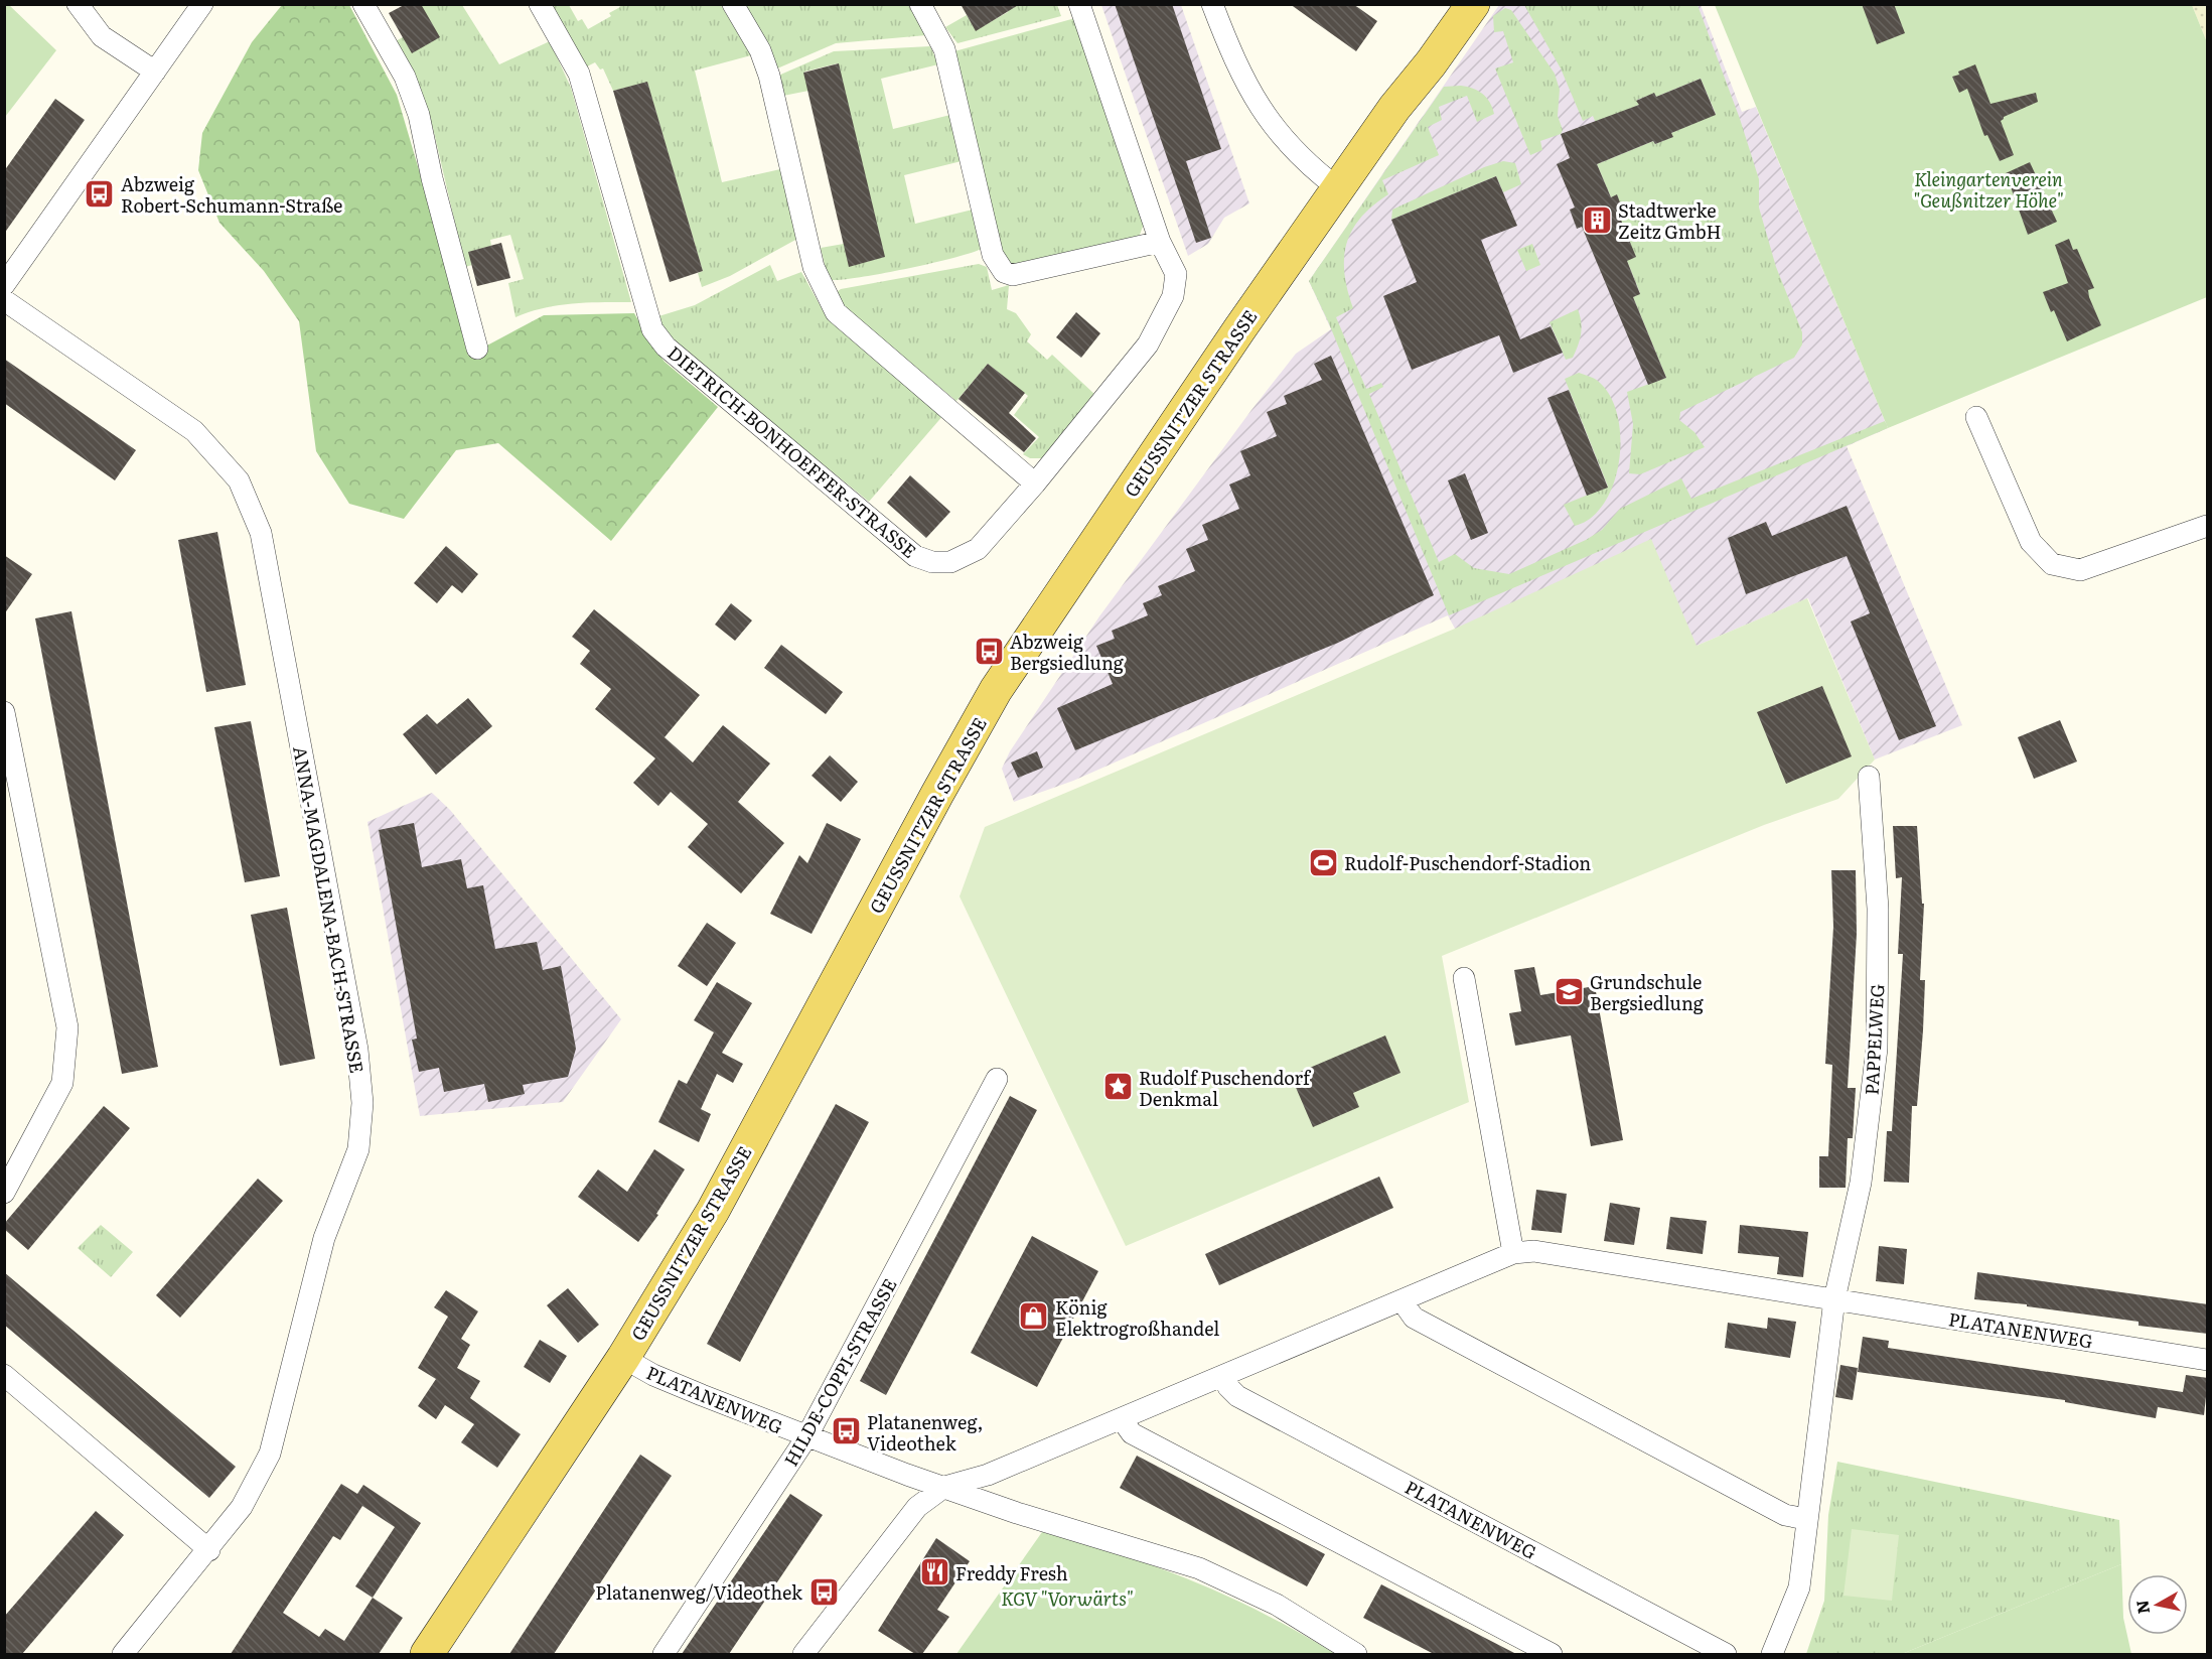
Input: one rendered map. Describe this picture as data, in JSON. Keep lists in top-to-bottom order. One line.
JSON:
{"streets":{"main road":["GEUSSNITZER STRASSE"],"street":["DIETRICH-BONHOEFFER-STRASSE","ANNA-MAGDALENA-BACH-STRASSE","PAPPELWEG","PLATANENWEG","HILDE-COPPI-STRASSE"]},"crossings":[["GEUSSNITZER STRASSE","PLATANENWEG"],["PAPPELWEG","PLATANENWEG"],["PLATANENWEG","HILDE-COPPI-STRASSE"]],"parks":["Kleingartenverein \"Geußnitzer Höhe\"","KGV \"Vorwärts\""],"places":{"bus stop":["Abzweig Robert-Schumann-Straße","Abzweig Bergsiedlung","Platanenweg, Videothek","Platanenweg/Videothek"],"building":["Stadtwerke Zeitz GmbH"],"sports":["Rudolf-Puschendorf-Stadion"],"school or university":["Grundschule Bergsiedlung"],"place":["Rudolf Puschendorf Denkmal"],"shop":["König Elektrogroßhandel"],"restaurant":["Freddy Fresh"]},"north":"left"}
